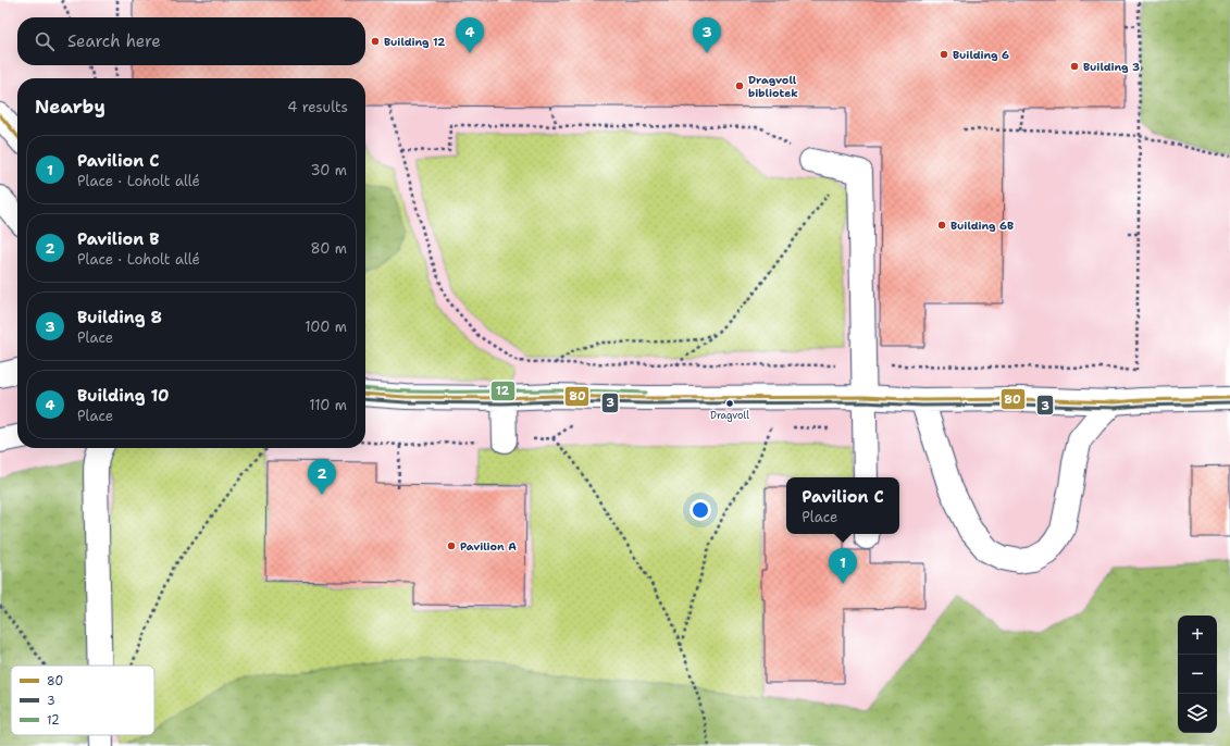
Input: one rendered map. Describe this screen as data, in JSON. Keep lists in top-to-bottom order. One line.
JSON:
{"places":["Building 12","Building 6","Building 3","Dragvoll bibliotek","Building 6B","Dragvoll","Pavilion A"],"lines":["transit line 80","transit line 12","transit line 3"],"legend":["80","3","12"],"page":{"pins":["3","4","2","1"],"search":"Search here","heading":["Nearby","4 results"],"list":[{"mark":"1","name":"Pavilion C","note":"Place · Loholt allé","value":"30 m"},{"mark":"2","name":"Pavilion B","note":"Place · Loholt allé","value":"80 m"},{"mark":"3","name":"Building 8","note":"Place","value":"100 m"},{"mark":"4","name":"Building 10","note":"Place","value":"110 m"}],"popup":["Pavilion C","Place"],"map_buttons":["+","−"]}}
